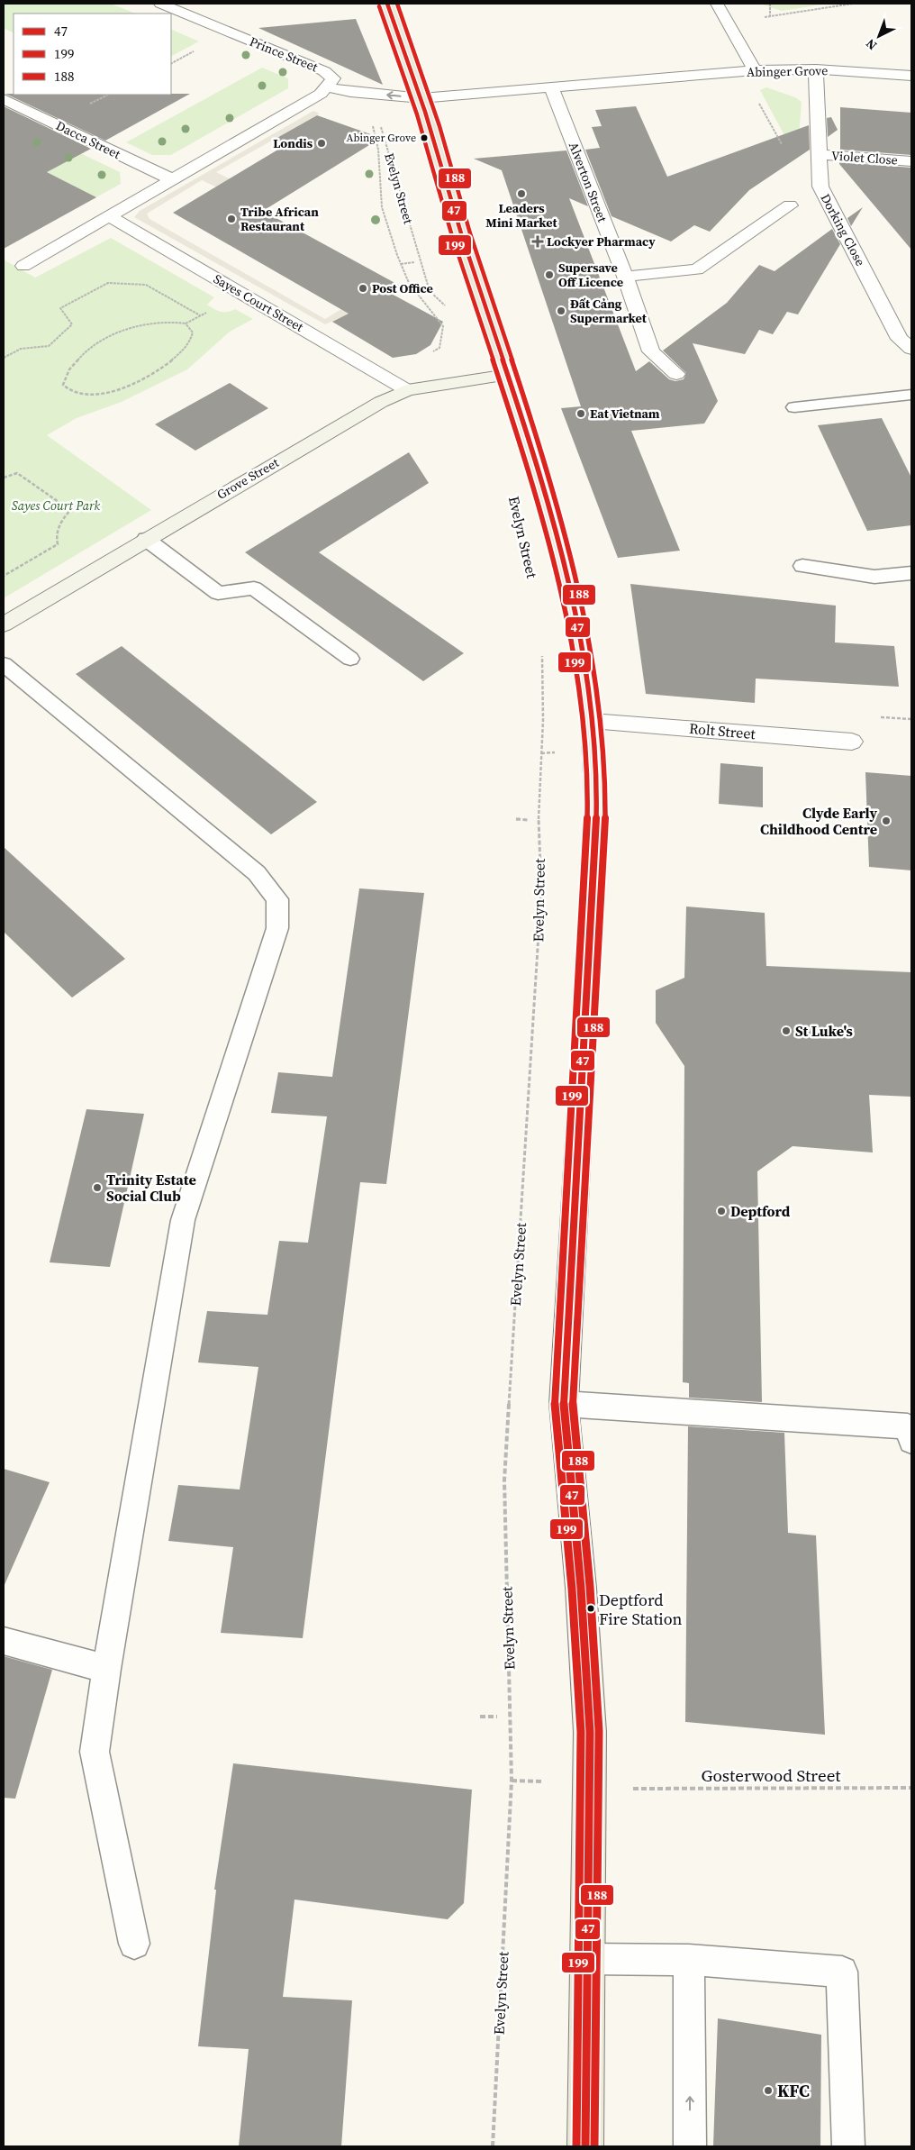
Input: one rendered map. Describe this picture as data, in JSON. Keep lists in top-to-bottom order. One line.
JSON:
{"streets":{"main road":["Evelyn Street","Grove Street"],"street":["Prince Street","Abinger Grove","Dacca Street","Violet Close","Alverton Street","Dorking Close","Sayes Court Street","Rolt Street"],"path":["Gosterwood Street"]},"crossings":[["Prince Street","Abinger Grove"],["Prince Street","Evelyn Street"],["Abinger Grove","Alverton Street"],["Abinger Grove","Evelyn Street"],["Abinger Grove","Dorking Close"],["Violet Close","Dorking Close"],["Evelyn Street","Grove Street"],["Evelyn Street","Rolt Street"],["Sayes Court Street","Grove Street"]],"parks":["Sayes Court Park"],"places":{"other":["Abinger Grove","Londis","Leaders Mini Market","Tribe African Restaurant","Supersave Off Licence","Post Office","Đất Cảng Supermarket","Eat Vietnam","Clyde Early Childhood Centre","St Luke's","Trinity Estate Social Club","Deptford","Deptford Fire Station","KFC"],"health":["Lockyer Pharmacy"]},"lines":["transit line 47","transit line 188","transit line 199"],"legend":["47","199","188"],"north":"bottom left"}
